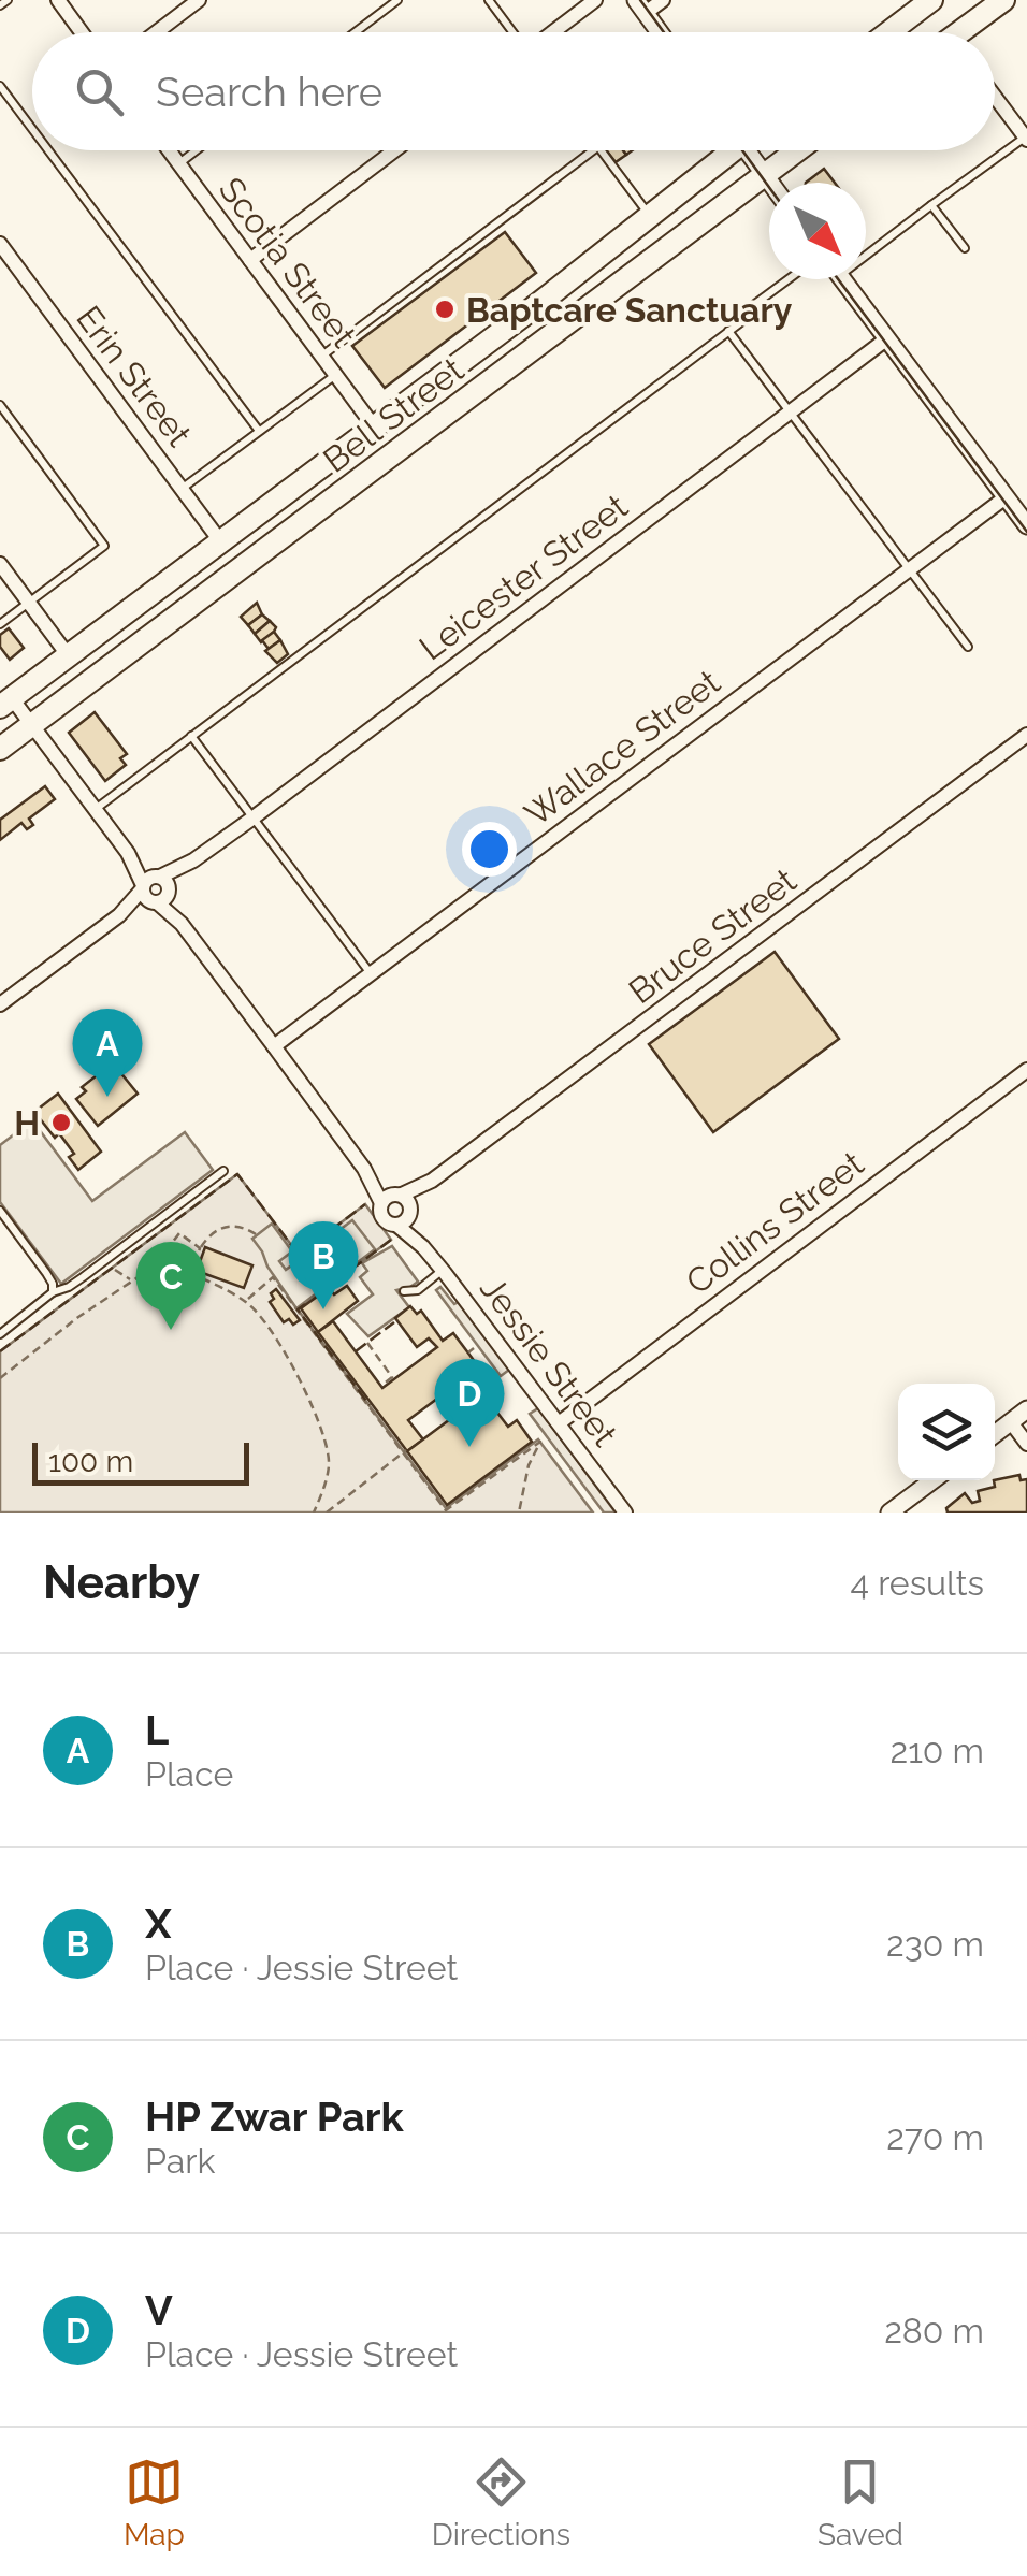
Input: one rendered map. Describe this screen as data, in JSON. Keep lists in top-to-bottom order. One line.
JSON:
{"streets":{"highway":["Bell Street"],"street":["Scotia Street","Erin Street","Leicester Street","Wallace Street","Bruce Street","Collins Street","Jessie Street"]},"crossings":[["Scotia Street","Bell Street"],["Erin Street","Bell Street"],["Bruce Street","Jessie Street"],["Collins Street","Jessie Street"]],"places":["Baptcare Sanctuary","H"],"scale_bar":"100 m","north":"bottom right","page":{"search":"Search here","pins":["A","B","C","D"],"scale":"100 m","heading":["Nearby","4 results"],"list":[{"mark":"A","name":"L","note":"Place","value":"210 m"},{"mark":"B","name":"X","note":"Place · Jessie Street","value":"230 m"},{"mark":"C","name":"HP Zwar Park","note":"Park","value":"270 m"},{"mark":"D","name":"V","note":"Place · Jessie Street","value":"280 m"}],"nav":["Map","Directions","Saved"]}}
